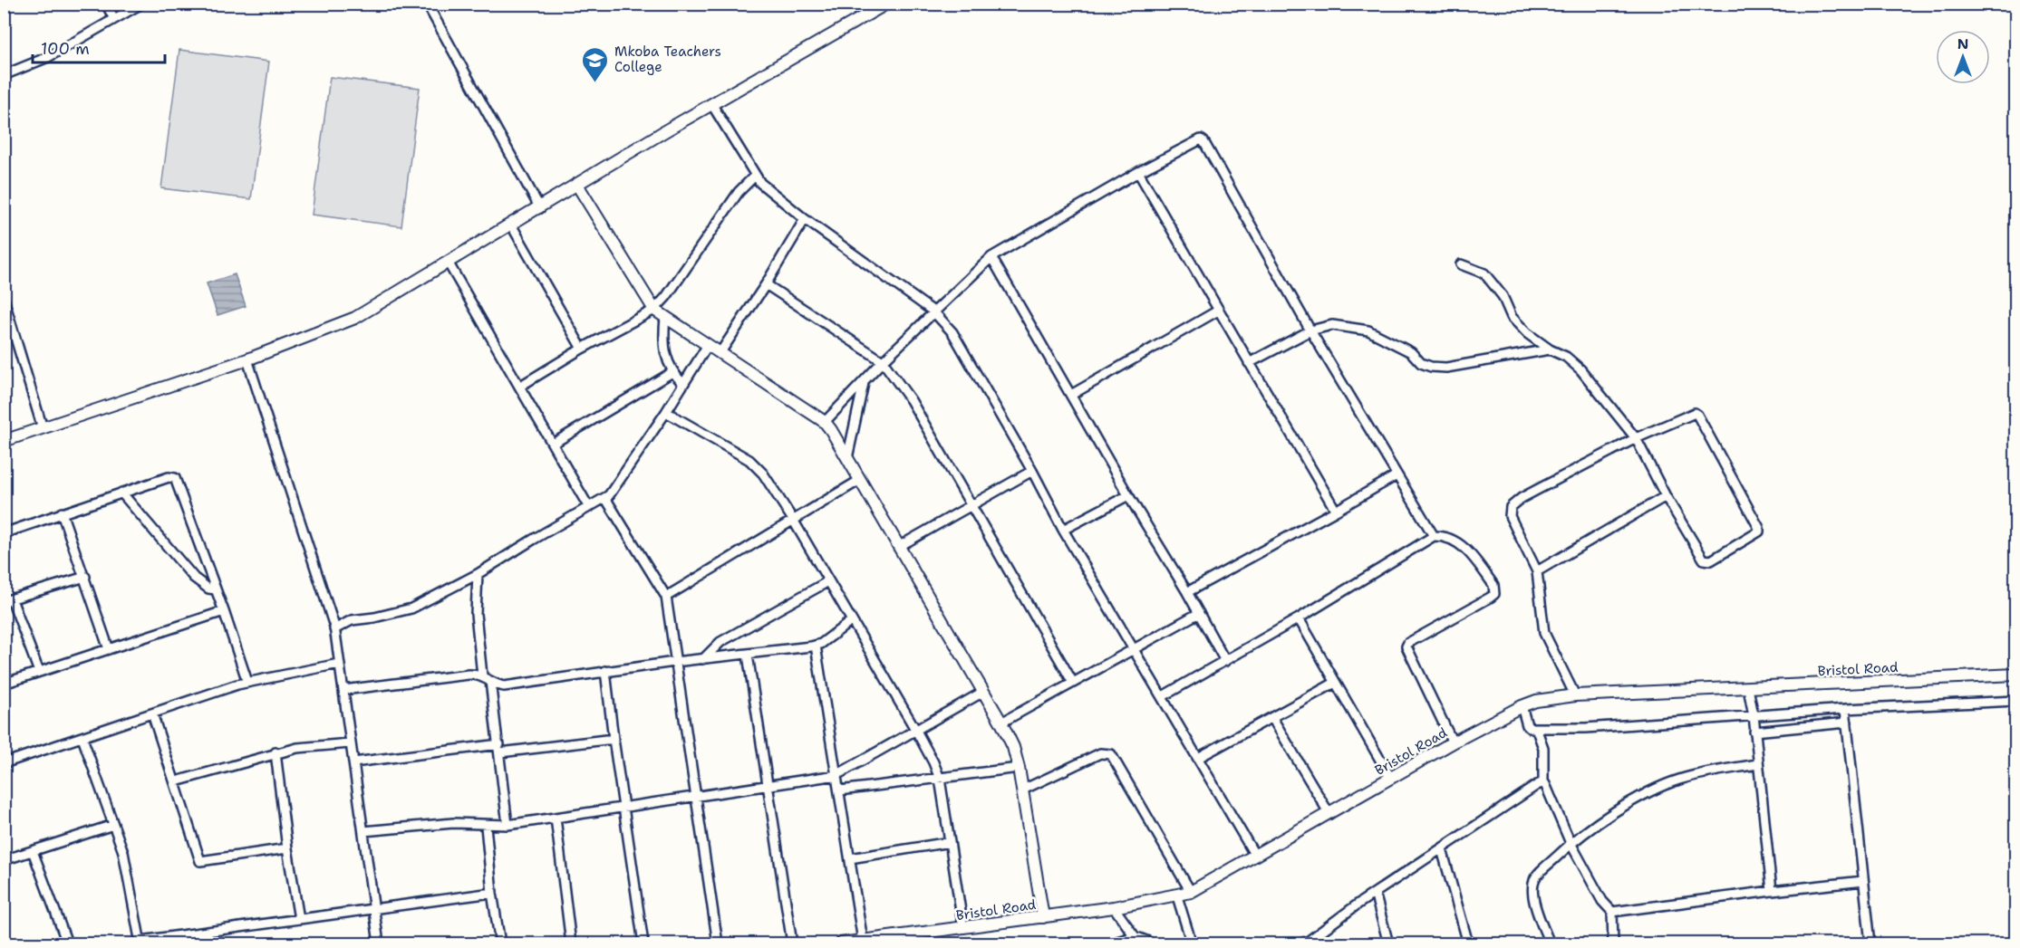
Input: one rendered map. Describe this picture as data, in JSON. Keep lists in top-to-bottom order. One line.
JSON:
{"streets":{"street":["Bristol Road"]},"places":{"school or university":["Mkoba Teachers College"]},"scale_bar":"100 m","north":"top"}
